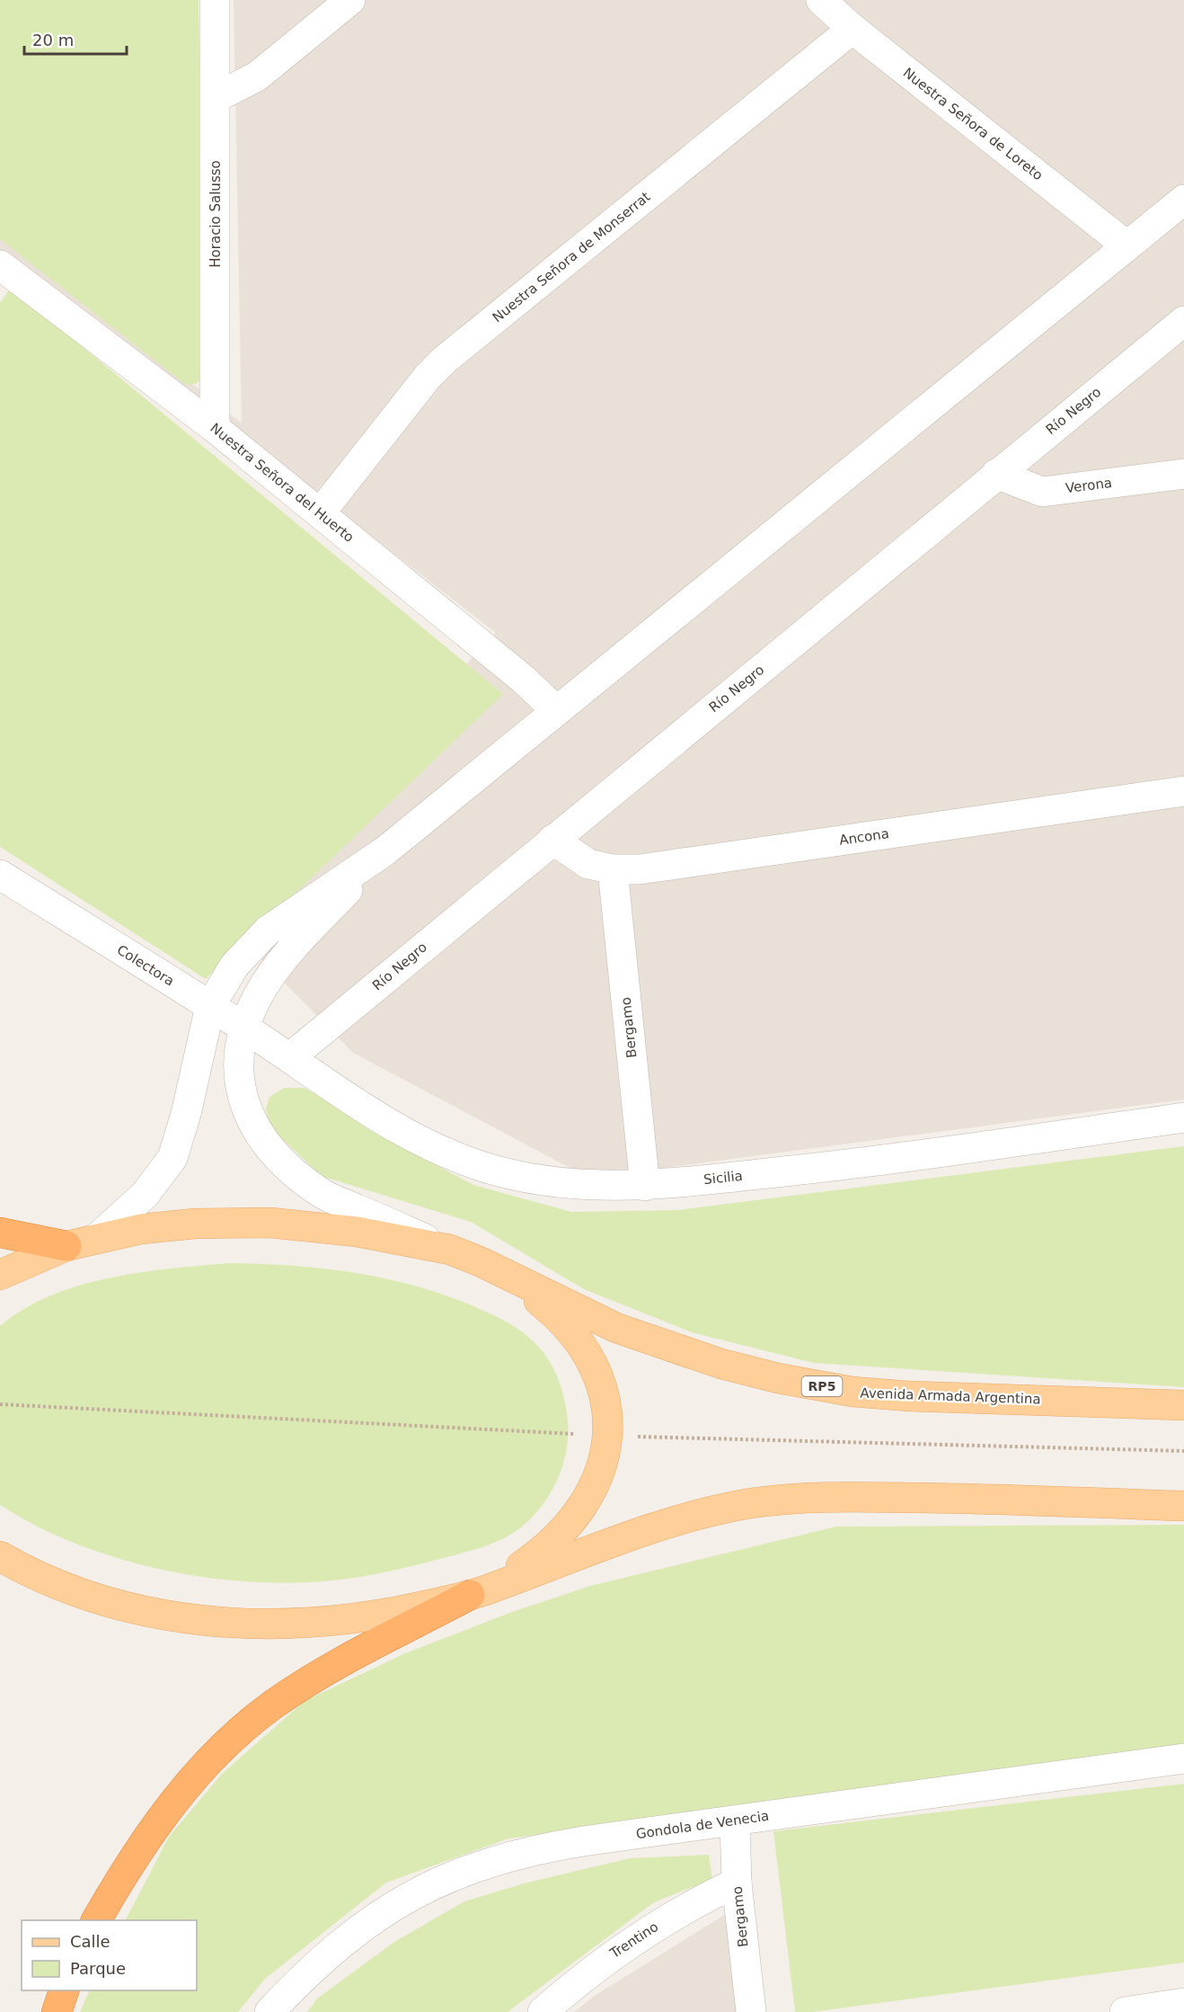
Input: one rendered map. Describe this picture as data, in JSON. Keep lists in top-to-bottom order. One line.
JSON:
{"streets":{"main road":["RP5","Avenida Armada Argentina"],"street":["Nuestra Señora de Loreto","Horacio Salusso","Nuestra Señora de Monserrat","Río Negro","Nuestra Señora del Huerto","Verona","Ancona","Colectora","Bergamo","Sicilia","Gondola de Venecia","Trentino"]},"crossings":[["Nuestra Señora de Loreto","Nuestra Señora de Monserrat"],["Horacio Salusso","Nuestra Señora del Huerto"],["Nuestra Señora de Monserrat","Nuestra Señora del Huerto"],["Río Negro","Verona"],["Río Negro","Ancona"],["Río Negro","Colectora"],["Río Negro","Sicilia"],["Ancona","Bergamo"],["Colectora","Sicilia"],["Bergamo","Sicilia"],["Bergamo","Gondola de Venecia"],["Bergamo","Trentino"]],"legend":["Calle","Parque"],"scale_bar":"20 m"}
